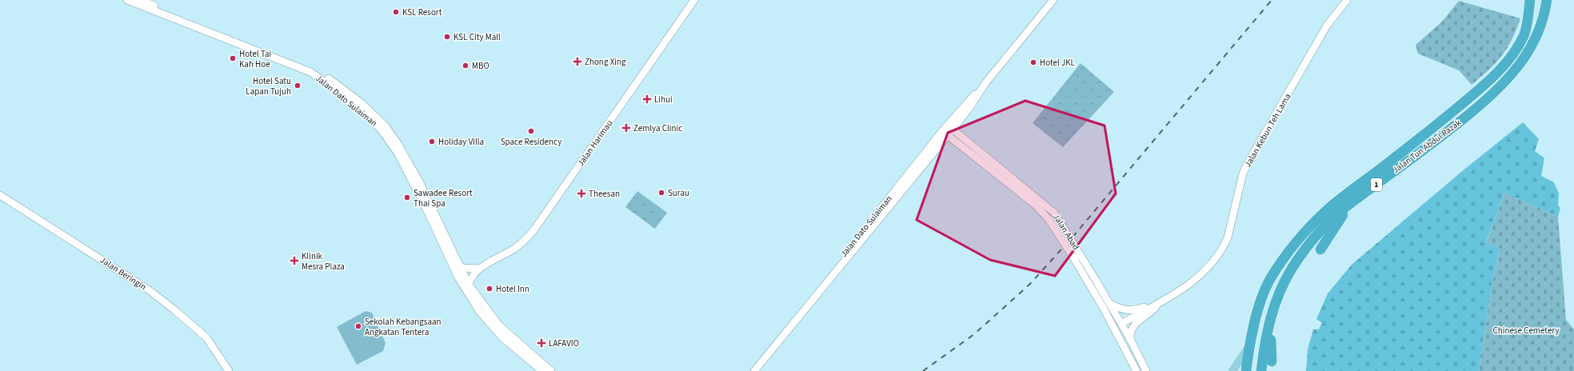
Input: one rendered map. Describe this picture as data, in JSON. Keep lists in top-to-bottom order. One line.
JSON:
{"streets":{"highway":["Jalan Tun Abdul Razak","1"],"street":["Jalan Dato Sulaiman","Jalan Kebun Teh Lama","Jalan Harimau","Jalan Abad","Jalan Beringin"]},"crossings":[["Jalan Dato Sulaiman","Jalan Harimau"],["Jalan Dato Sulaiman","Jalan Abad"],["Jalan Kebun Teh Lama","Jalan Abad"]],"parks":["Chinese Cemetery"],"places":{"other":["KSL Resort","KSL City Mall","Hotel Tai Kah Hoe","Hotel JKL","MBO","Hotel Satu Lapan Tujuh","Space Residency","Holiday Villa","Surau","Sawadee Resort Thai Spa","Hotel Inn","Sekolah Kebangsaan Angkatan Tentera"],"health":["Zhong Xing","Lihui","Zemlya Clinic","Theesan","Klinik Mesra Plaza","LAFAVIO"]}}
